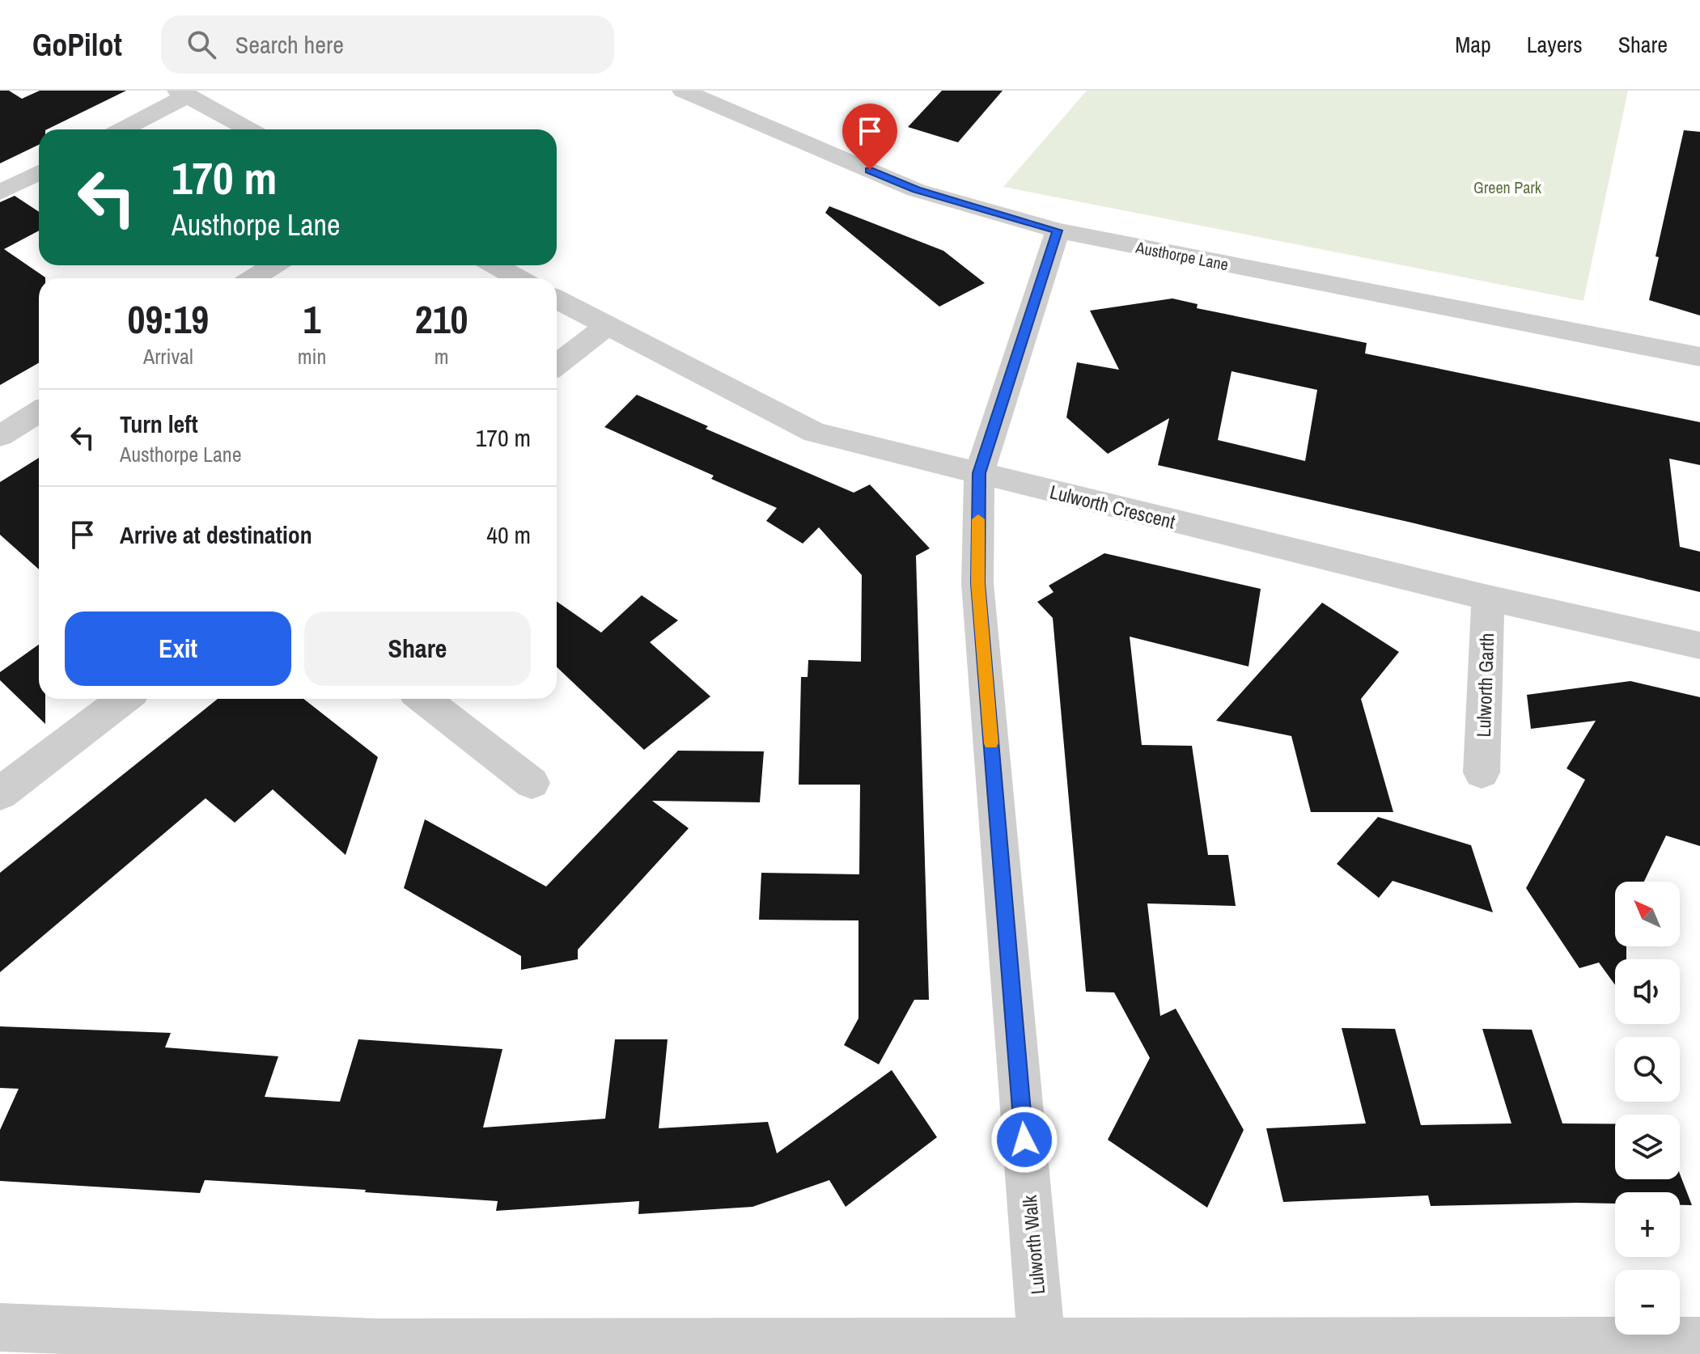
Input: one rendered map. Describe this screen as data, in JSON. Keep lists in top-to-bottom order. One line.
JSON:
{"streets":{"street":["Austhorpe Lane","Lulworth Crescent","Lulworth Garth","Lulworth Walk"]},"crossings":[["Austhorpe Lane","Lulworth Walk"],["Lulworth Crescent","Lulworth Garth"],["Lulworth Crescent","Lulworth Walk"]],"parks":["Green Park"],"north":"top left","page":{"header":"GoPilot","search":"Search here","nav":["Map","Layers","Share"],"turn":["170 m","Austhorpe Lane"],"eta":["09:19","Arrival","1","min","210","m"],"list":[{"name":"Turn left","note":"Austhorpe Lane","value":"170 m"},{"name":"Arrive at destination","value":"40 m"}],"buttons":["Exit","Share"],"map_buttons":["+","−"]}}
